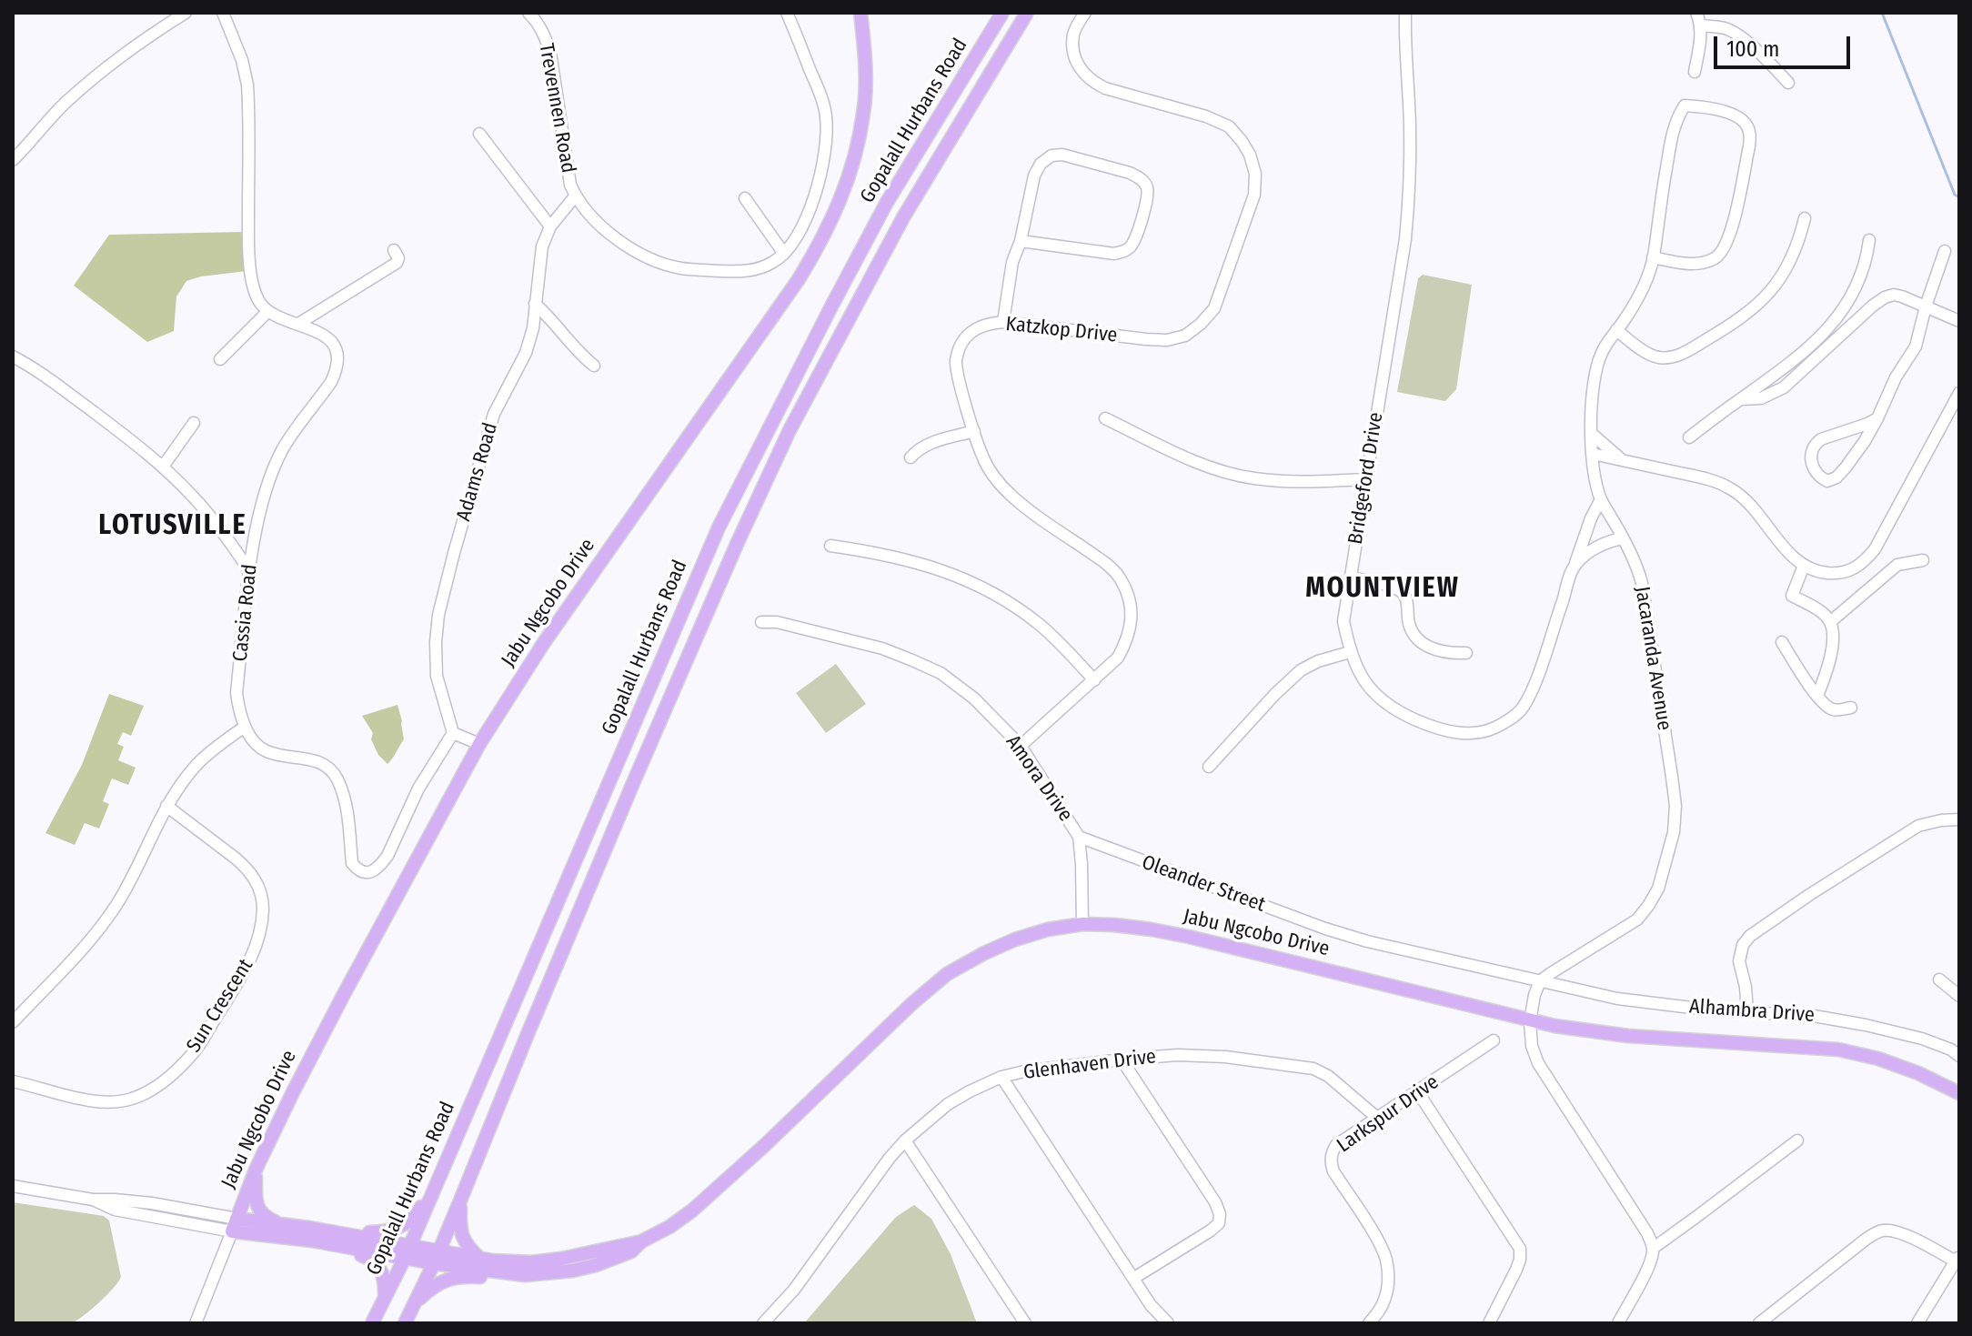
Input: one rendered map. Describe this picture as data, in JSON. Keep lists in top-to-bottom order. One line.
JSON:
{"streets":{"main road":["Gopalall Hurbans Road","Jabu Ngcobo Drive"],"street":["Trevennen Road","Katzkop Drive","Adams Road","Bridgeford Drive","Cassia Road","Jacaranda Avenue","Amora Drive","Oleander Street","Sun Crescent","Alhambra Drive","Glenhaven Drive","Larkspur Drive"]},"crossings":[["Trevennen Road","Adams Road"],["Gopalall Hurbans Road","Jabu Ngcobo Drive"],["Katzkop Drive","Amora Drive"],["Bridgeford Drive","Jacaranda Avenue"],["Jabu Ngcobo Drive","Amora Drive"],["Jacaranda Avenue","Oleander Street"],["Jacaranda Avenue","Alhambra Drive"],["Amora Drive","Oleander Street"],["Oleander Street","Alhambra Drive"],["Glenhaven Drive","Larkspur Drive"]],"districts":["LOTUSVILLE","MOUNTVIEW"],"scale_bar":"100 m"}
